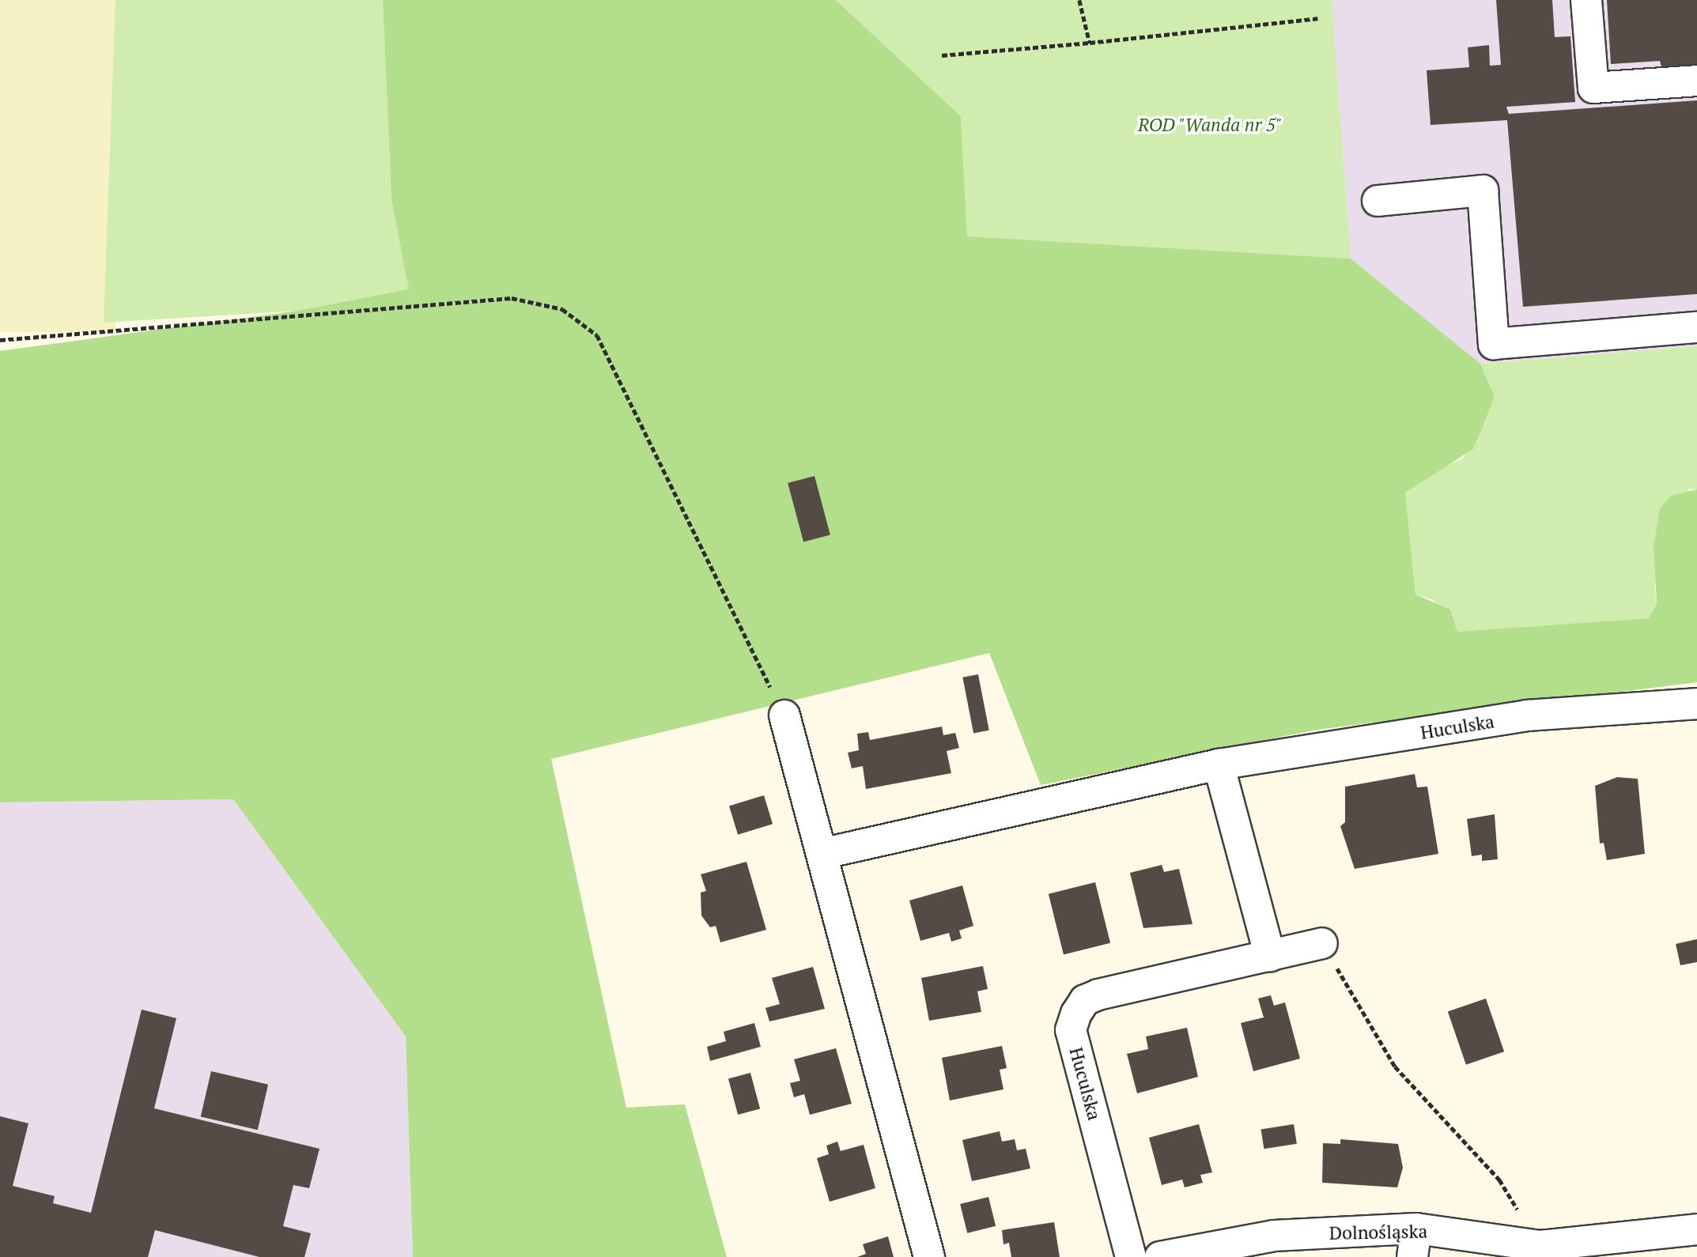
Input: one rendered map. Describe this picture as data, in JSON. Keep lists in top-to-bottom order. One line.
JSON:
{"streets":{"street":["Huculska","Dolnośląska"]},"parks":["ROD \"Wanda nr 5\""]}
